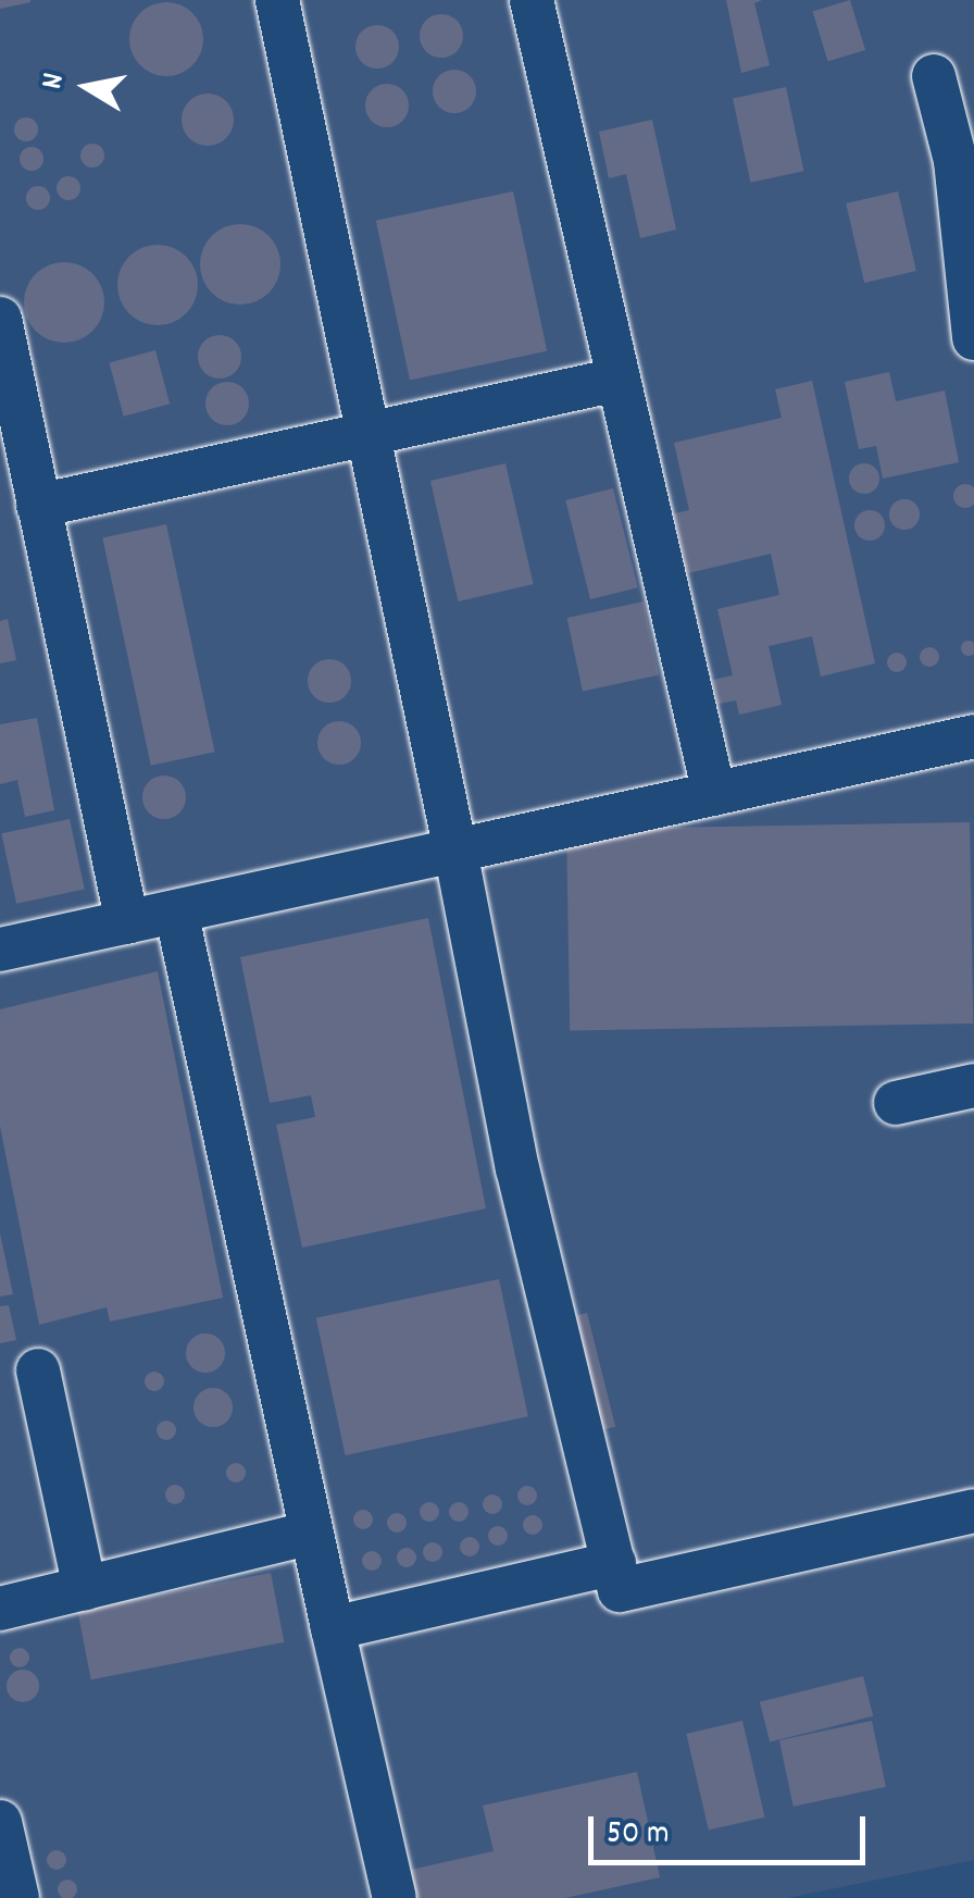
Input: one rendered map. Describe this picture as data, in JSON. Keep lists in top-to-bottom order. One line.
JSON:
{"scale_bar":"50 m","north":"left"}
